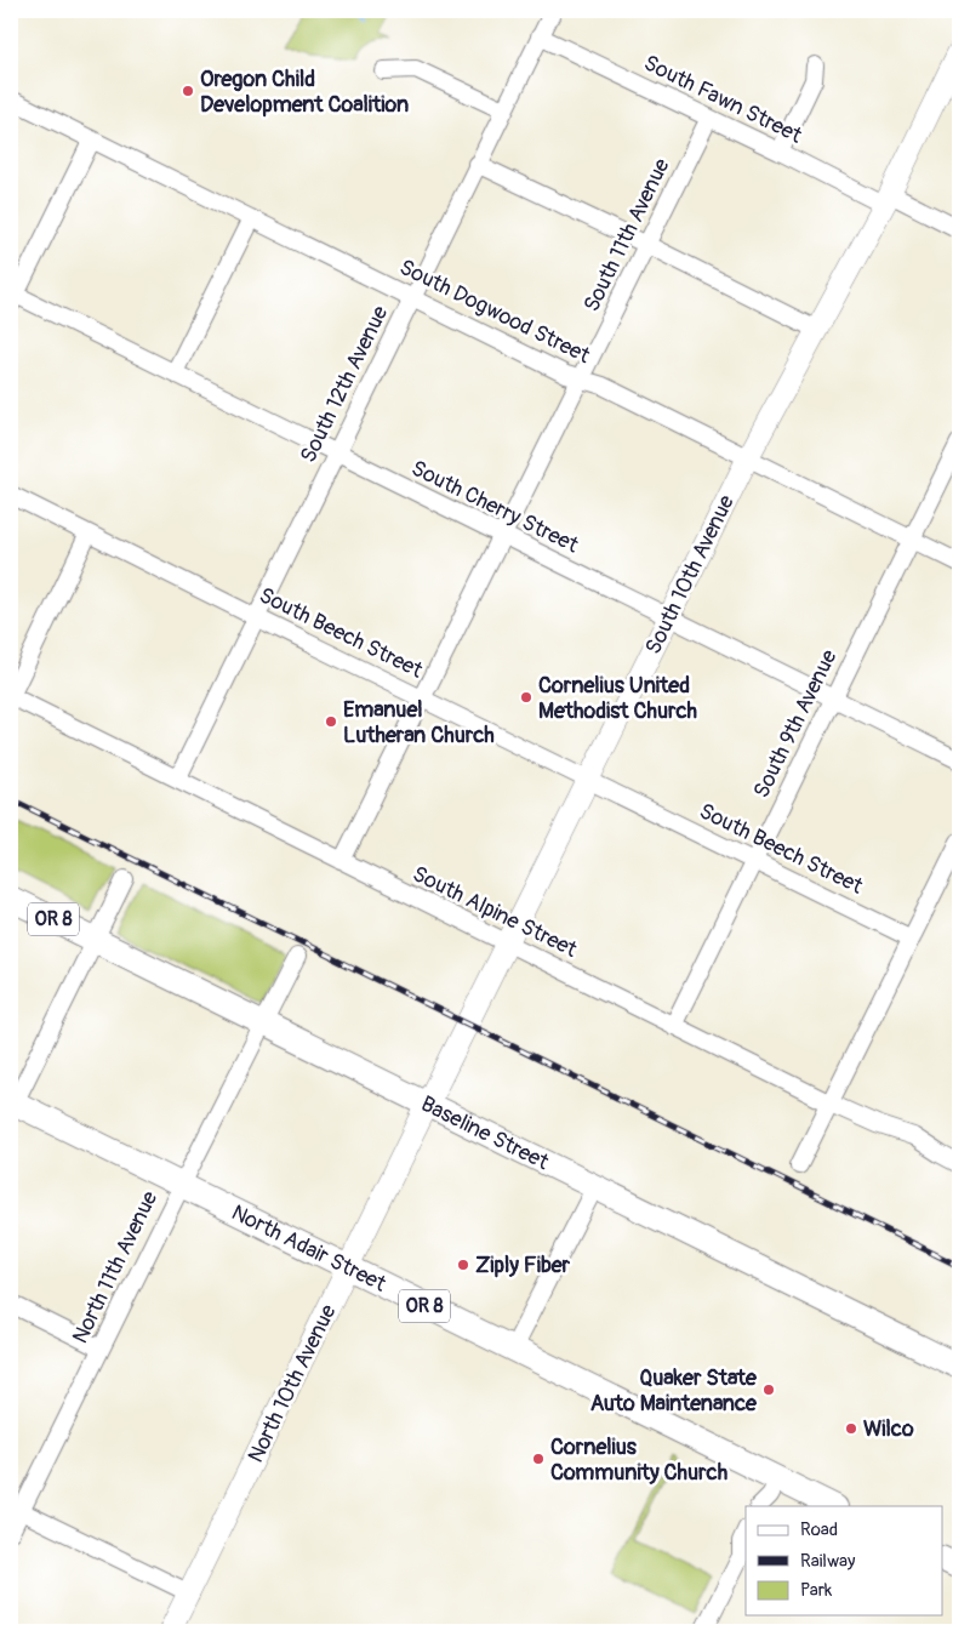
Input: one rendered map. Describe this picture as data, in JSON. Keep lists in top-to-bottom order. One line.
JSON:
{"streets":{"highway":["OR 8","Baseline Street","North Adair Street"],"main road":["South 10th Avenue","North 10th Avenue"],"street":["South Fawn Street","South 11th Avenue","South Dogwood Street","South 12th Avenue","South Cherry Street","South Beech Street","South 9th Avenue","South Alpine Street","North 11th Avenue"]},"crossings":[["South Fawn Street","South 11th Avenue"],["South Fawn Street","South 12th Avenue"],["South Fawn Street","South 10th Avenue"],["South 11th Avenue","South Dogwood Street"],["South 11th Avenue","South Cherry Street"],["South 11th Avenue","South Beech Street"],["South 11th Avenue","South Alpine Street"],["South Dogwood Street","South 12th Avenue"],["South Dogwood Street","South 10th Avenue"],["South Dogwood Street","South 9th Avenue"],["South 12th Avenue","South Cherry Street"],["South 12th Avenue","South Beech Street"],["South 12th Avenue","South Alpine Street"],["South Cherry Street","South 10th Avenue"],["South Cherry Street","South 9th Avenue"],["South 10th Avenue","South Beech Street"],["South 10th Avenue","South Alpine Street"],["South 10th Avenue","Baseline Street"],["South 10th Avenue","North 10th Avenue"],["South Beech Street","South 9th Avenue"],["South 9th Avenue","South Alpine Street"],["Baseline Street","North 11th Avenue"],["Baseline Street","North 10th Avenue"],["North Adair Street","North 11th Avenue"],["North Adair Street","North 10th Avenue"]],"places":["Oregon Child Development Coalition","Cornelius United Methodist Church","Emanuel Lutheran Church","Ziply Fiber","Quaker State Auto Maintenance","Wilco","Cornelius Community Church"],"legend":["Road","Railway","Park"]}
